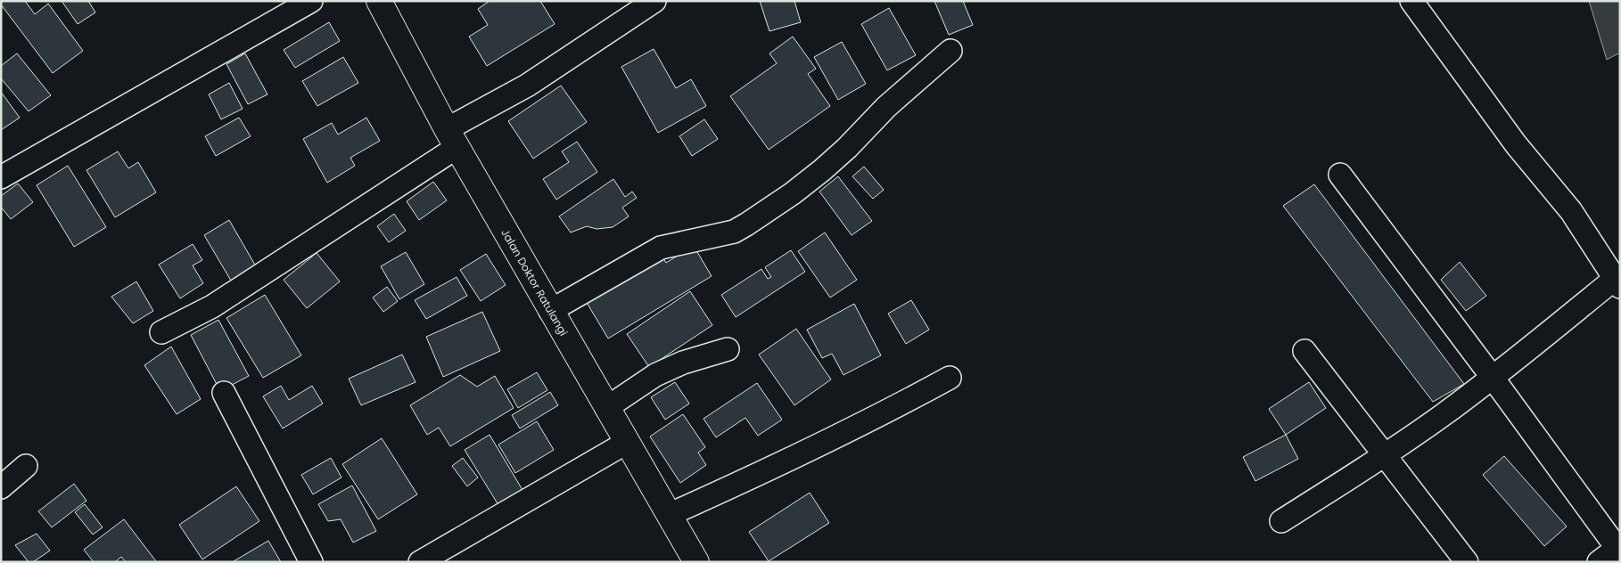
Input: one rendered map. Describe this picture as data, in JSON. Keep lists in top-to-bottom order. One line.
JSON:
{"streets":{"highway":["Jalan Doktor Ratulangi"]}}
